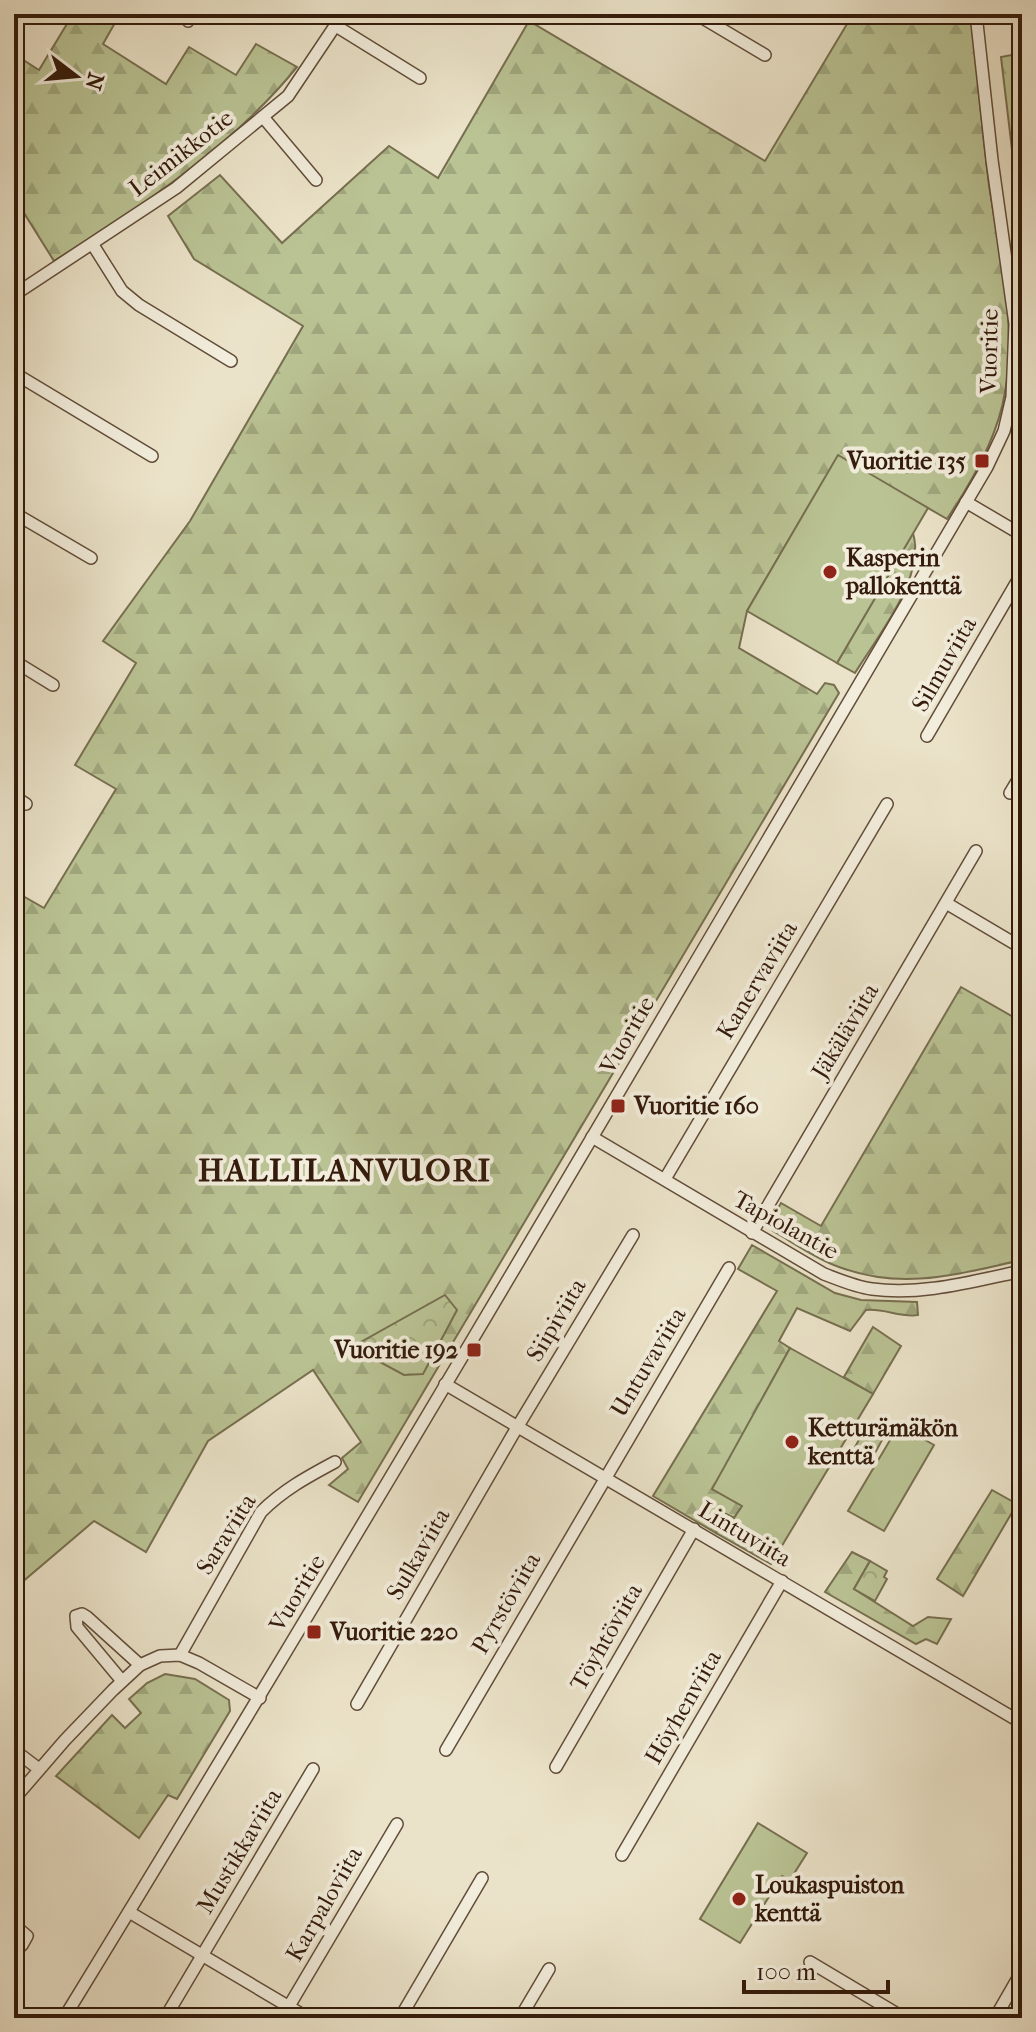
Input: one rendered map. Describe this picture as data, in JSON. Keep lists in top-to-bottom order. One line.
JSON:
{"streets":{"street":["Leimikkotie","Vuoritie","Silmuviita","Kanervaviita","Jäkäläviita","Tapiolantie","Siipiviita","Untuvaviita","Saraviita","Lintuviita","Sulkaviita","Pyrstöviita","Töyhtöviita","Höyhenviita","Mustikkaviita","Karpaloviita"]},"crossings":[["Vuoritie","Tapiolantie"],["Vuoritie","Lintuviita"],["Kanervaviita","Tapiolantie"],["Jäkäläviita","Tapiolantie"],["Siipiviita","Lintuviita"],["Siipiviita","Sulkaviita"],["Untuvaviita","Lintuviita"],["Untuvaviita","Pyrstöviita"],["Lintuviita","Sulkaviita"],["Lintuviita","Pyrstöviita"],["Lintuviita","Töyhtöviita"],["Lintuviita","Höyhenviita"]],"districts":["HALLILANVUORI"],"places":{"transit":["Vuoritie 135","Vuoritie 160","Vuoritie 192","Vuoritie 220"],"other":["Kasperin pallokenttä","Ketturämäkön kenttä","Loukaspuiston kenttä"]},"scale_bar":"100 m","north":"right"}
